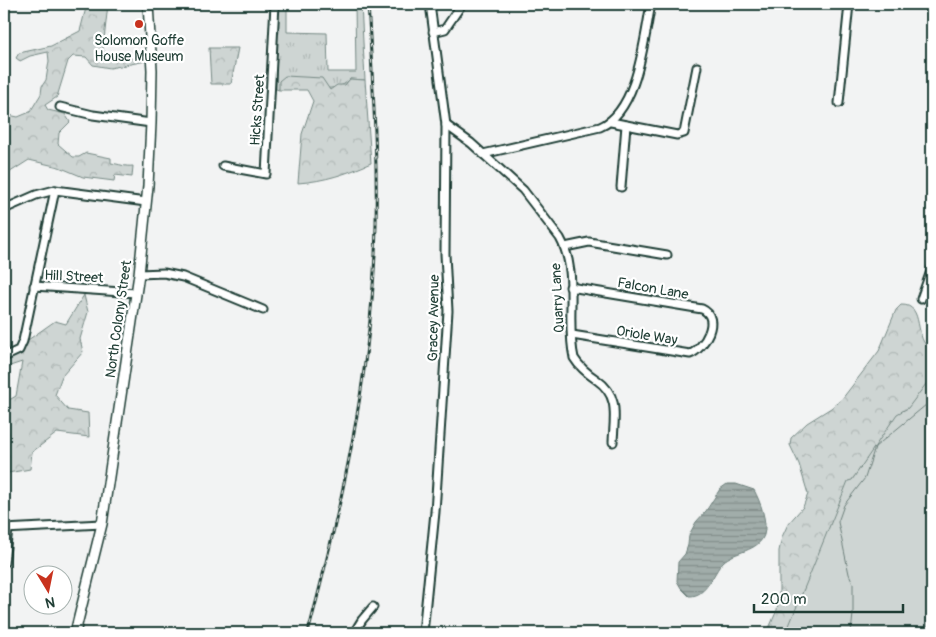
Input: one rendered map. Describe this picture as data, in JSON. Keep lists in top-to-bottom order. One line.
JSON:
{"streets":{"main road":["North Colony Street"],"street":["Hicks Street","Hill Street","Falcon Lane","Quarry Lane","Gracey Avenue","Oriole Way"]},"crossings":[["Hill Street","North Colony Street"],["Falcon Lane","Quarry Lane"],["Falcon Lane","Oriole Way"],["Quarry Lane","Gracey Avenue"],["Quarry Lane","Oriole Way"]],"places":["Solomon Goffe House Museum"],"scale_bar":"200 m","north":"bottom"}
